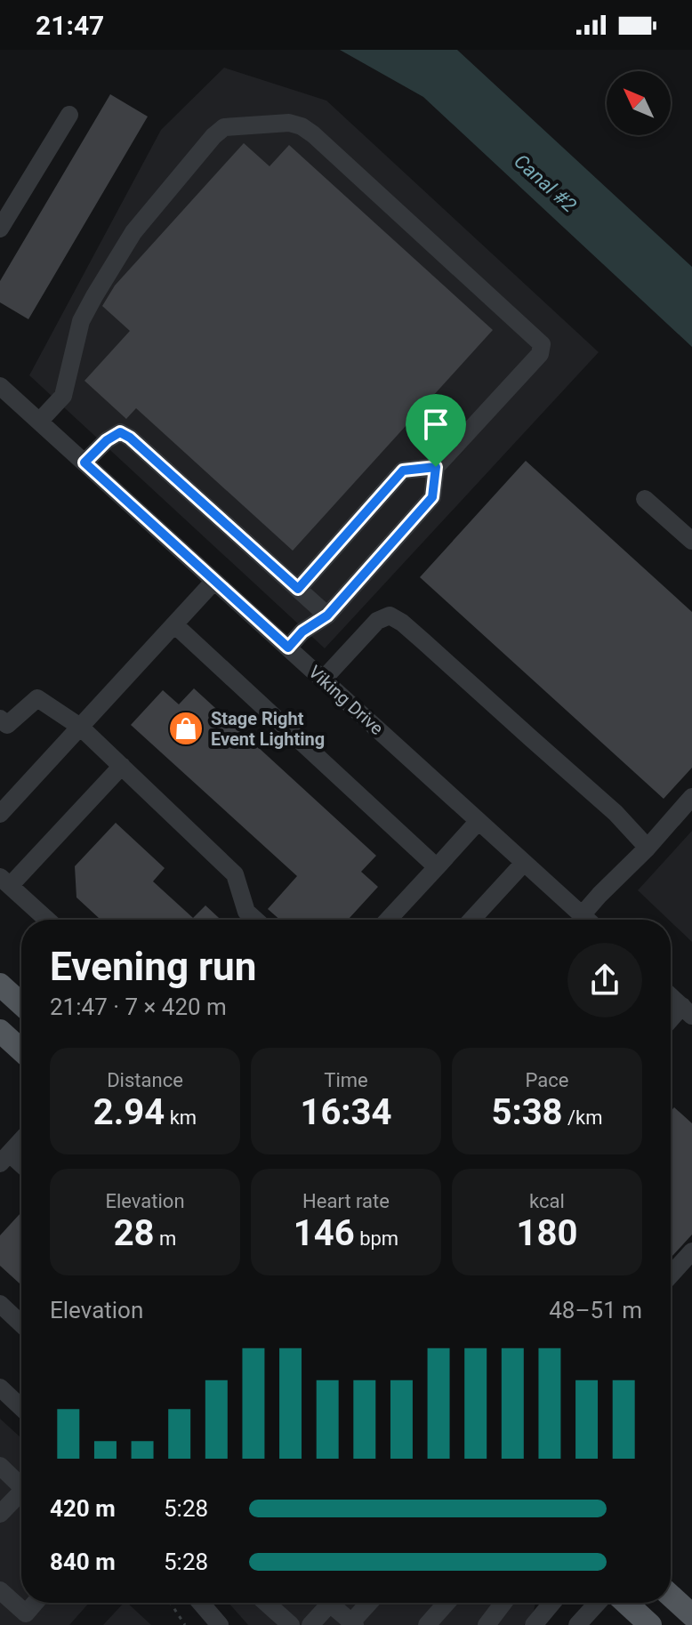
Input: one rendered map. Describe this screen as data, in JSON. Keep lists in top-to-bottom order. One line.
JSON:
{"streets":{"street":["Viking Drive"]},"water":["Canal #2"],"places":{"shop":["Stage Right Event Lighting"]},"north":"top left","page":{"status":"21:47","heading":["Evening run","21:47 · 7 × 420 m"],"stats":[["Distance","2.94 km"],["Time","16:34"],["Pace","5:38 /km"],["Elevation","28 m"],["Heart rate","146 bpm"],["kcal","180"]],"chart":["Elevation","48–51 m"],"list":[{"name":"420 m","note":"5:28"},{"name":"840 m","note":"5:28"}]}}
